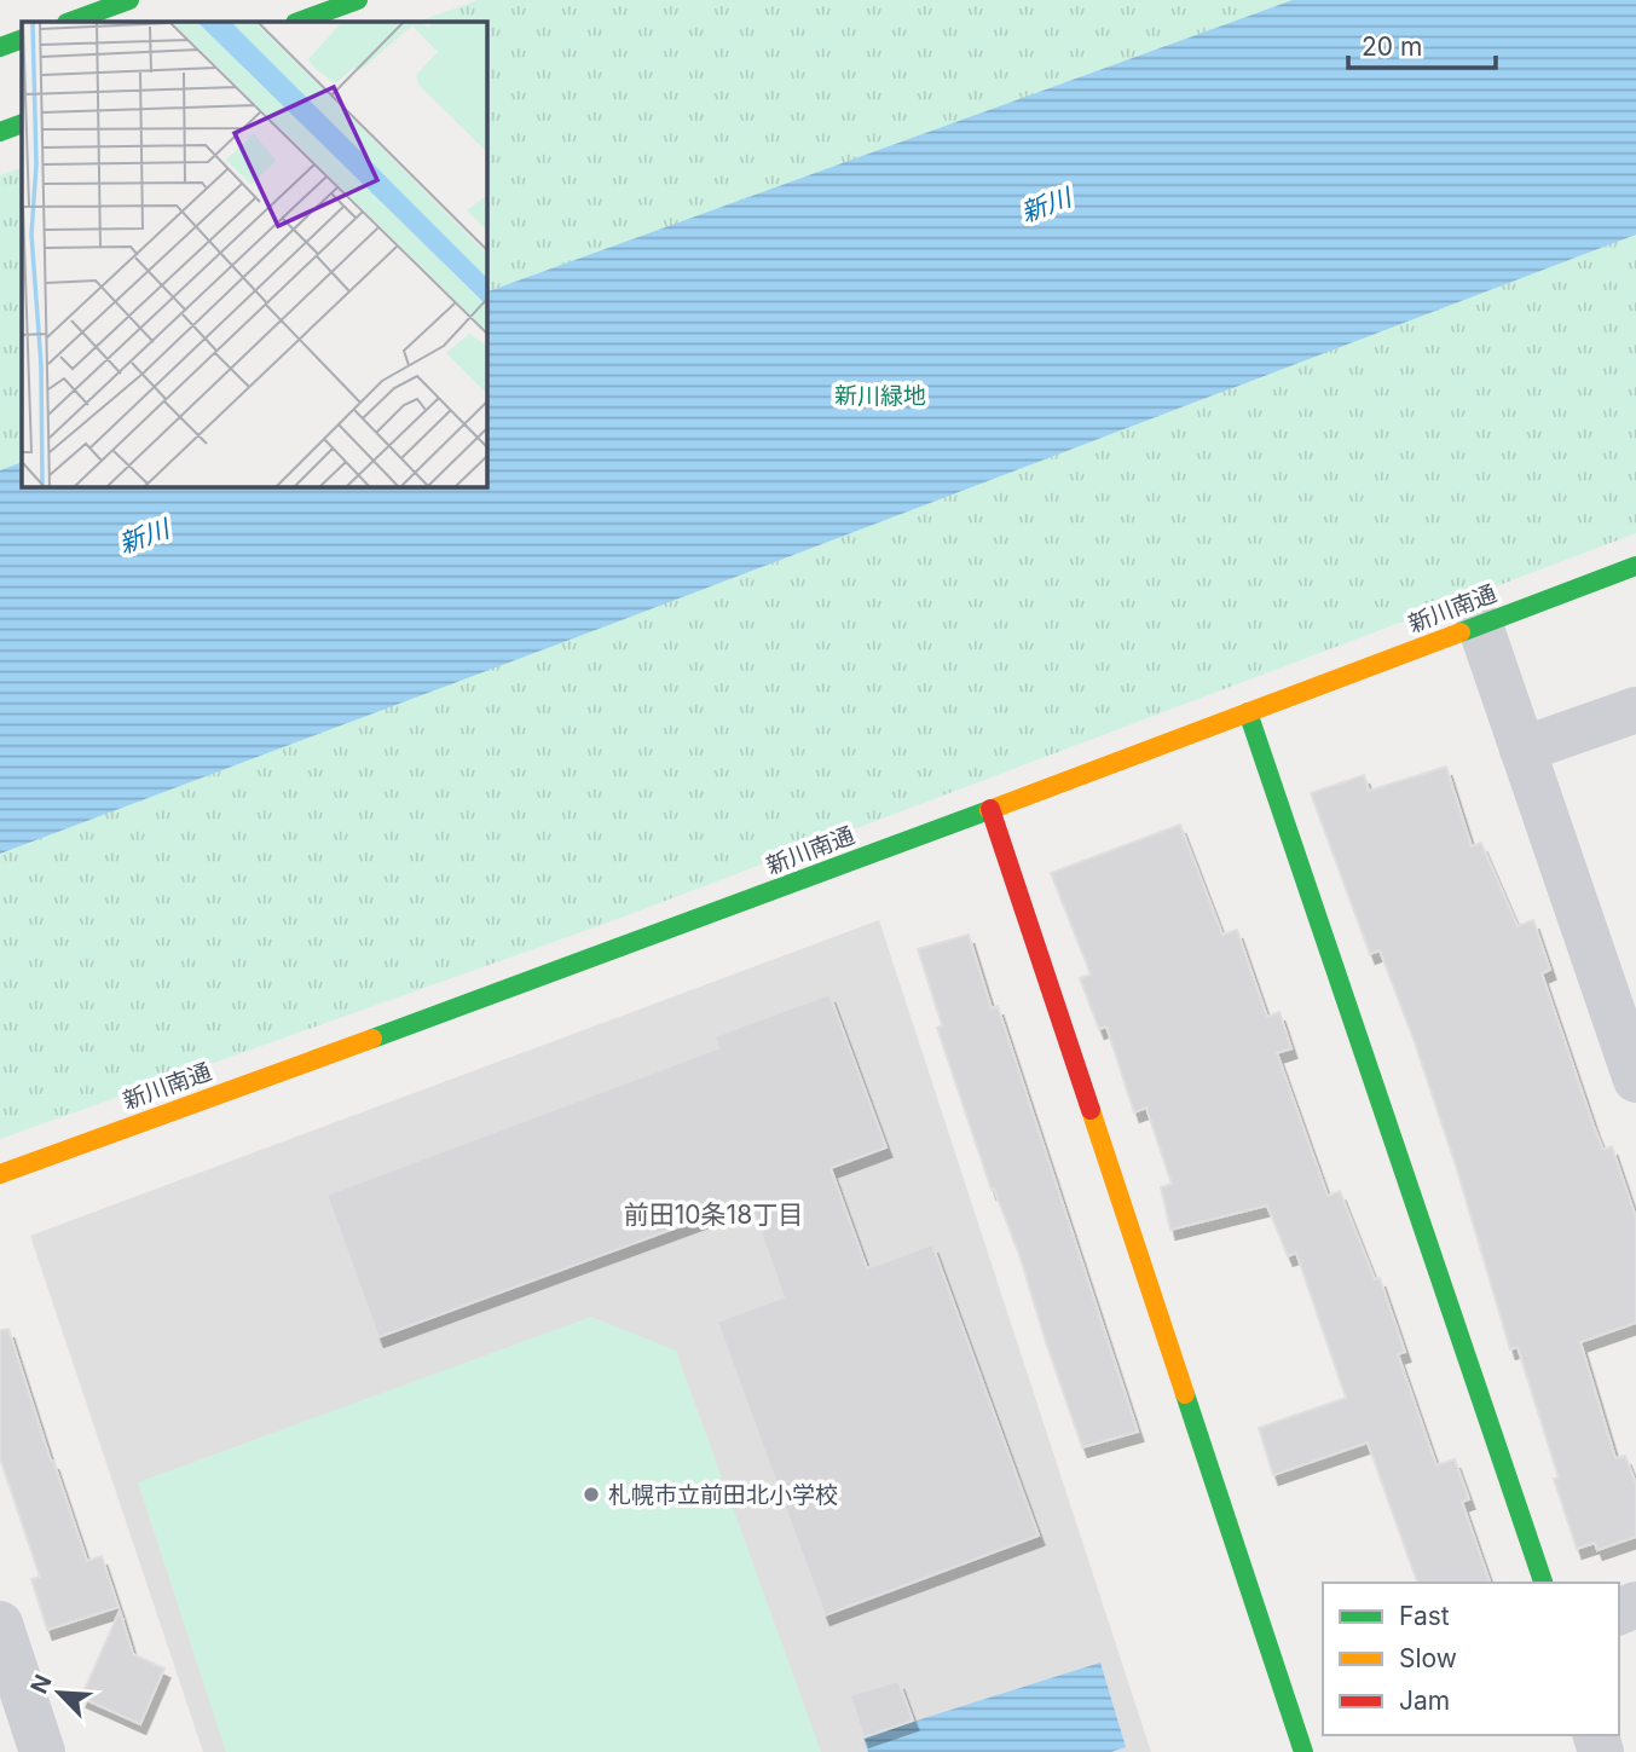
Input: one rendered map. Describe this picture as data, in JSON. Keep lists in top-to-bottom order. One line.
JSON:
{"streets":{"street":["新川南通"]},"districts":["前田10条18丁目"],"water":["新川"],"parks":["新川緑地"],"places":["札幌市立前田北小学校"],"legend":["Fast","Slow","Jam"],"scale_bar":"20 m","north":"top left"}
